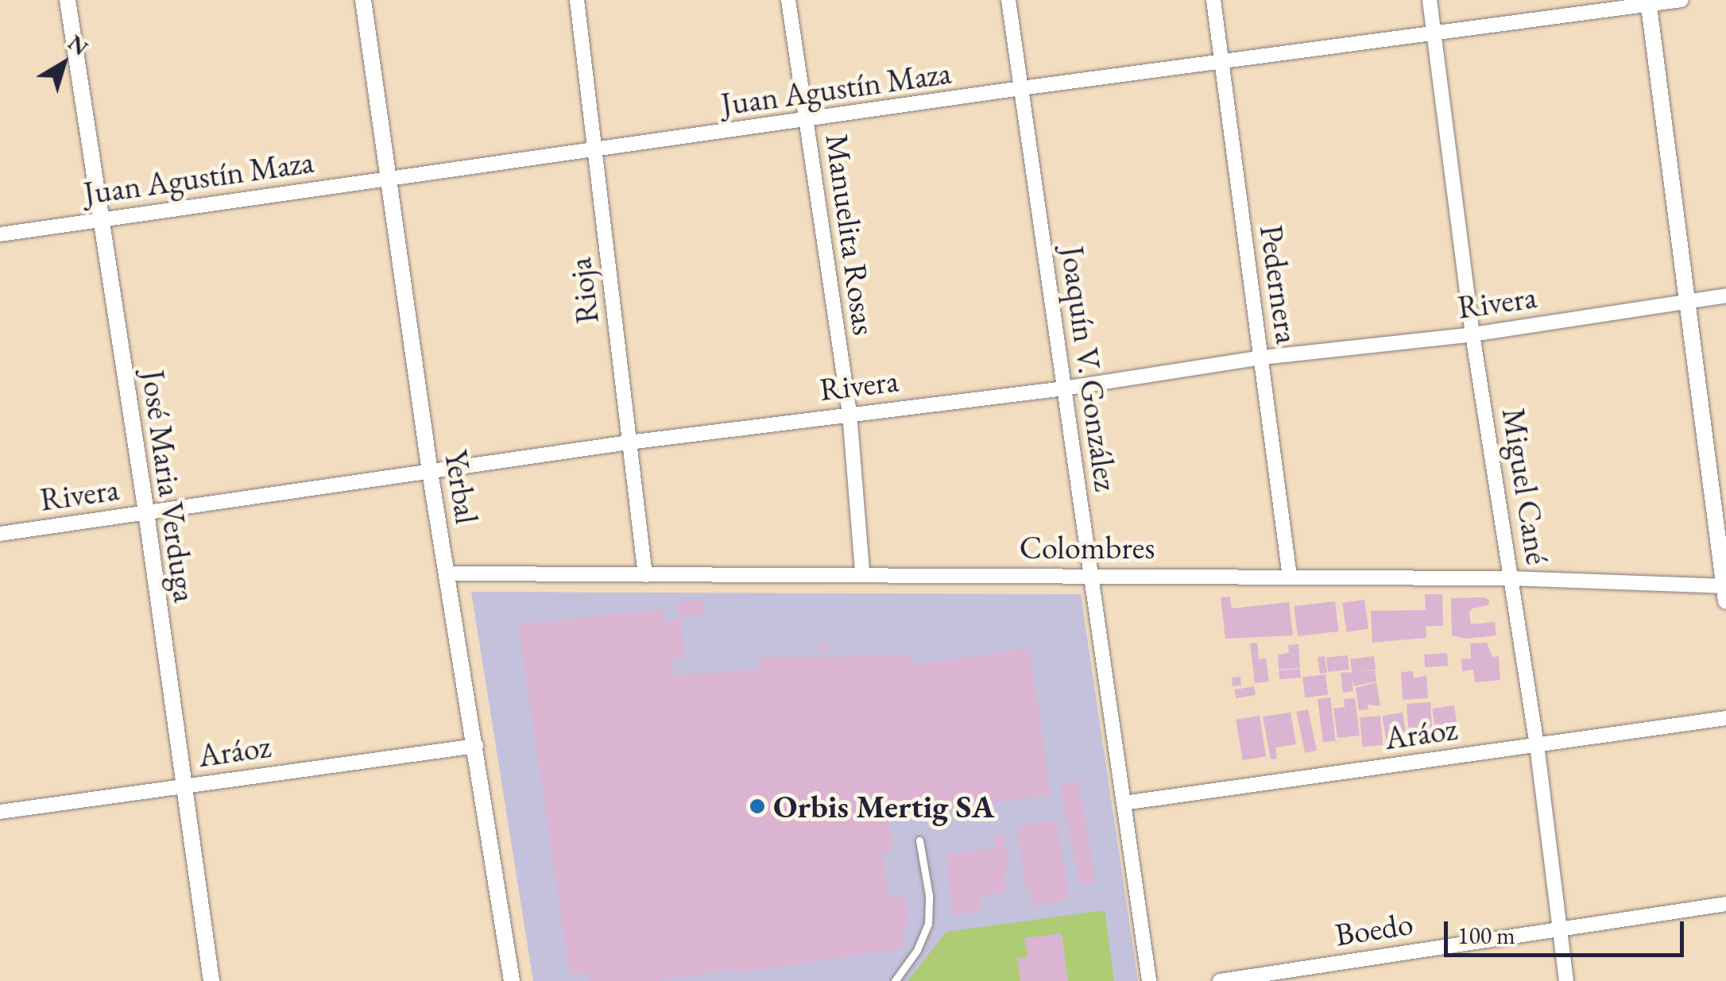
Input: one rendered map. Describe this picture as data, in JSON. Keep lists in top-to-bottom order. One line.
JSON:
{"streets":{"street":["Juan Agustín Maza","Manuelita Rosas","Pedernera","Rioja","Rivera","Joaquín V. González","José Maria Verduga","Miguel Cané","Yerbal","Colombres","Aráoz","Boedo"]},"crossings":[["Juan Agustín Maza","Manuelita Rosas"],["Juan Agustín Maza","Pedernera"],["Juan Agustín Maza","Rioja"],["Juan Agustín Maza","Joaquín V. González"],["Juan Agustín Maza","José Maria Verduga"],["Juan Agustín Maza","Miguel Cané"],["Juan Agustín Maza","Yerbal"],["Manuelita Rosas","Rivera"],["Manuelita Rosas","Colombres"],["Pedernera","Rivera"],["Pedernera","Colombres"],["Rioja","Rivera"],["Rioja","Colombres"],["Rivera","Joaquín V. González"],["Rivera","José Maria Verduga"],["Rivera","Miguel Cané"],["Rivera","Yerbal"],["Joaquín V. González","Colombres"],["Joaquín V. González","Aráoz"],["José Maria Verduga","Aráoz"],["Miguel Cané","Colombres"],["Miguel Cané","Aráoz"],["Miguel Cané","Boedo"],["Yerbal","Colombres"],["Yerbal","Aráoz"]],"places":["Orbis Mertig SA"],"scale_bar":"100 m","north":"top right"}
